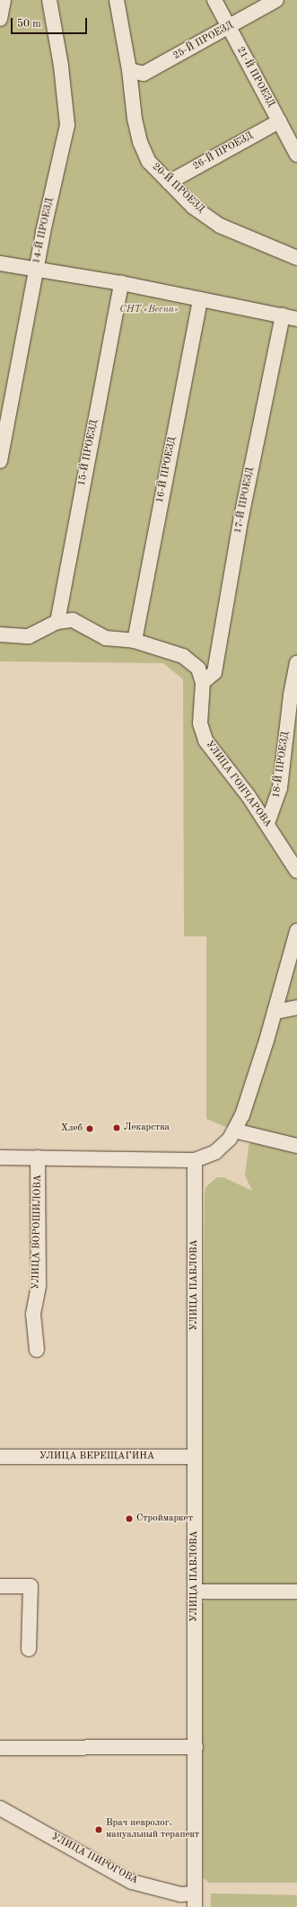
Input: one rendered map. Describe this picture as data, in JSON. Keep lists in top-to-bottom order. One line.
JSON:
{"streets":{"street":["25-Й ПРОЕЗД","21-Й ПРОЕЗД","26-Й ПРОЕЗД","20-Й ПРОЕЗД","14-Й ПРОЕЗД","15-Й ПРОЕЗД","16-Й ПРОЕЗД","17-Й ПРОЕЗД","18-Й ПРОЕЗД","УЛИЦА ГОНЧАРОВА","УЛИЦА ВОРОШИЛОВА","УЛИЦА ПАВЛОВА","УЛИЦА ВЕРЕЩАГИНА","УЛИЦА ПИРОГОВА"]},"crossings":[["25-Й ПРОЕЗД","21-Й ПРОЕЗД"],["25-Й ПРОЕЗД","20-Й ПРОЕЗД"],["21-Й ПРОЕЗД","26-Й ПРОЕЗД"],["26-Й ПРОЕЗД","20-Й ПРОЕЗД"],["15-Й ПРОЕЗД","УЛИЦА ГОНЧАРОВА"],["16-Й ПРОЕЗД","УЛИЦА ГОНЧАРОВА"],["17-Й ПРОЕЗД","УЛИЦА ГОНЧАРОВА"],["18-Й ПРОЕЗД","УЛИЦА ГОНЧАРОВА"],["УЛИЦА ПАВЛОВА","УЛИЦА ВЕРЕЩАГИНА"],["УЛИЦА ПАВЛОВА","УЛИЦА ПИРОГОВА"]],"parks":["СНТ «Весна»"],"places":["Лекарства","Хлеб","Строймаркет","Врач невролог, мануальный терапевт"],"scale_bar":"50 m"}
